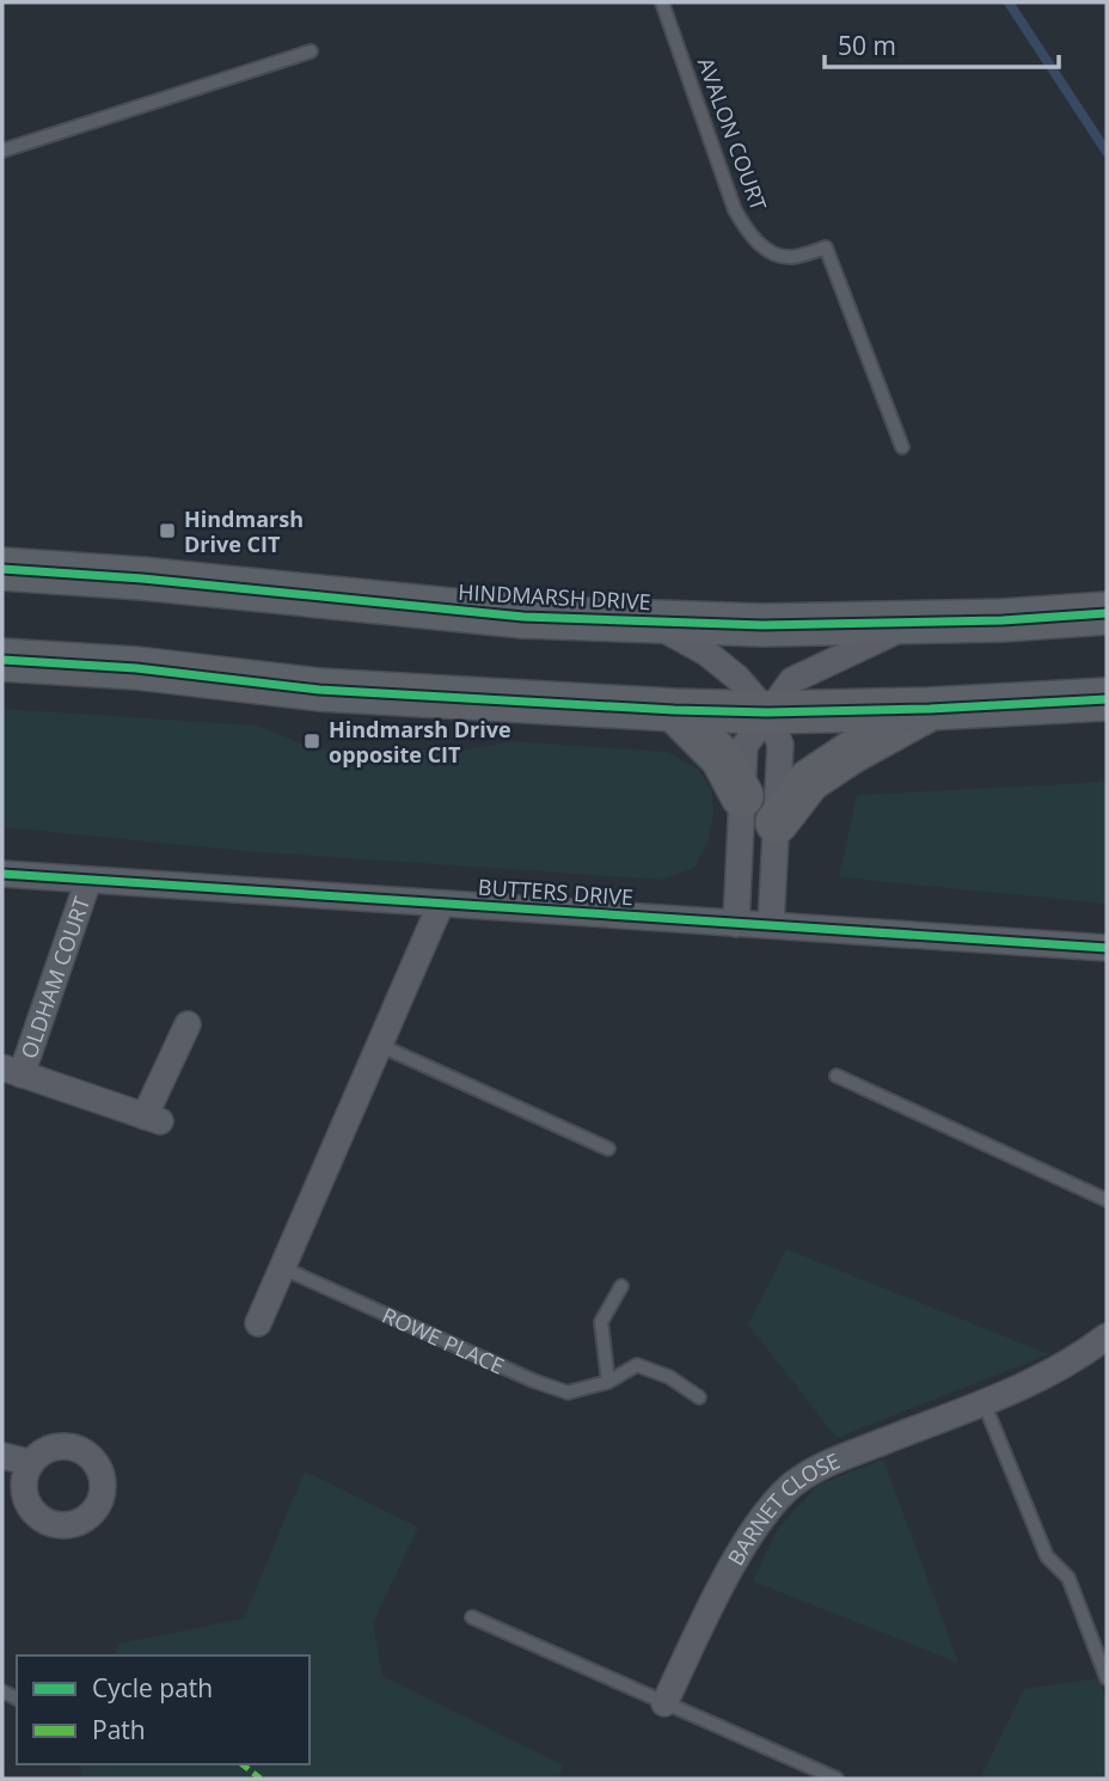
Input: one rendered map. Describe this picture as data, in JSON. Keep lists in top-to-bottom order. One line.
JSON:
{"streets":{"main road":["HINDMARSH DRIVE"],"street":["BUTTERS DRIVE","OLDHAM COURT","BARNET CLOSE"],"lane":["AVALON COURT","ROWE PLACE"]},"crossings":[["BUTTERS DRIVE","OLDHAM COURT"]],"places":{"transit":["Hindmarsh Drive CIT","Hindmarsh Drive opposite CIT"]},"legend":["Cycle path","Path"],"scale_bar":"50 m"}
